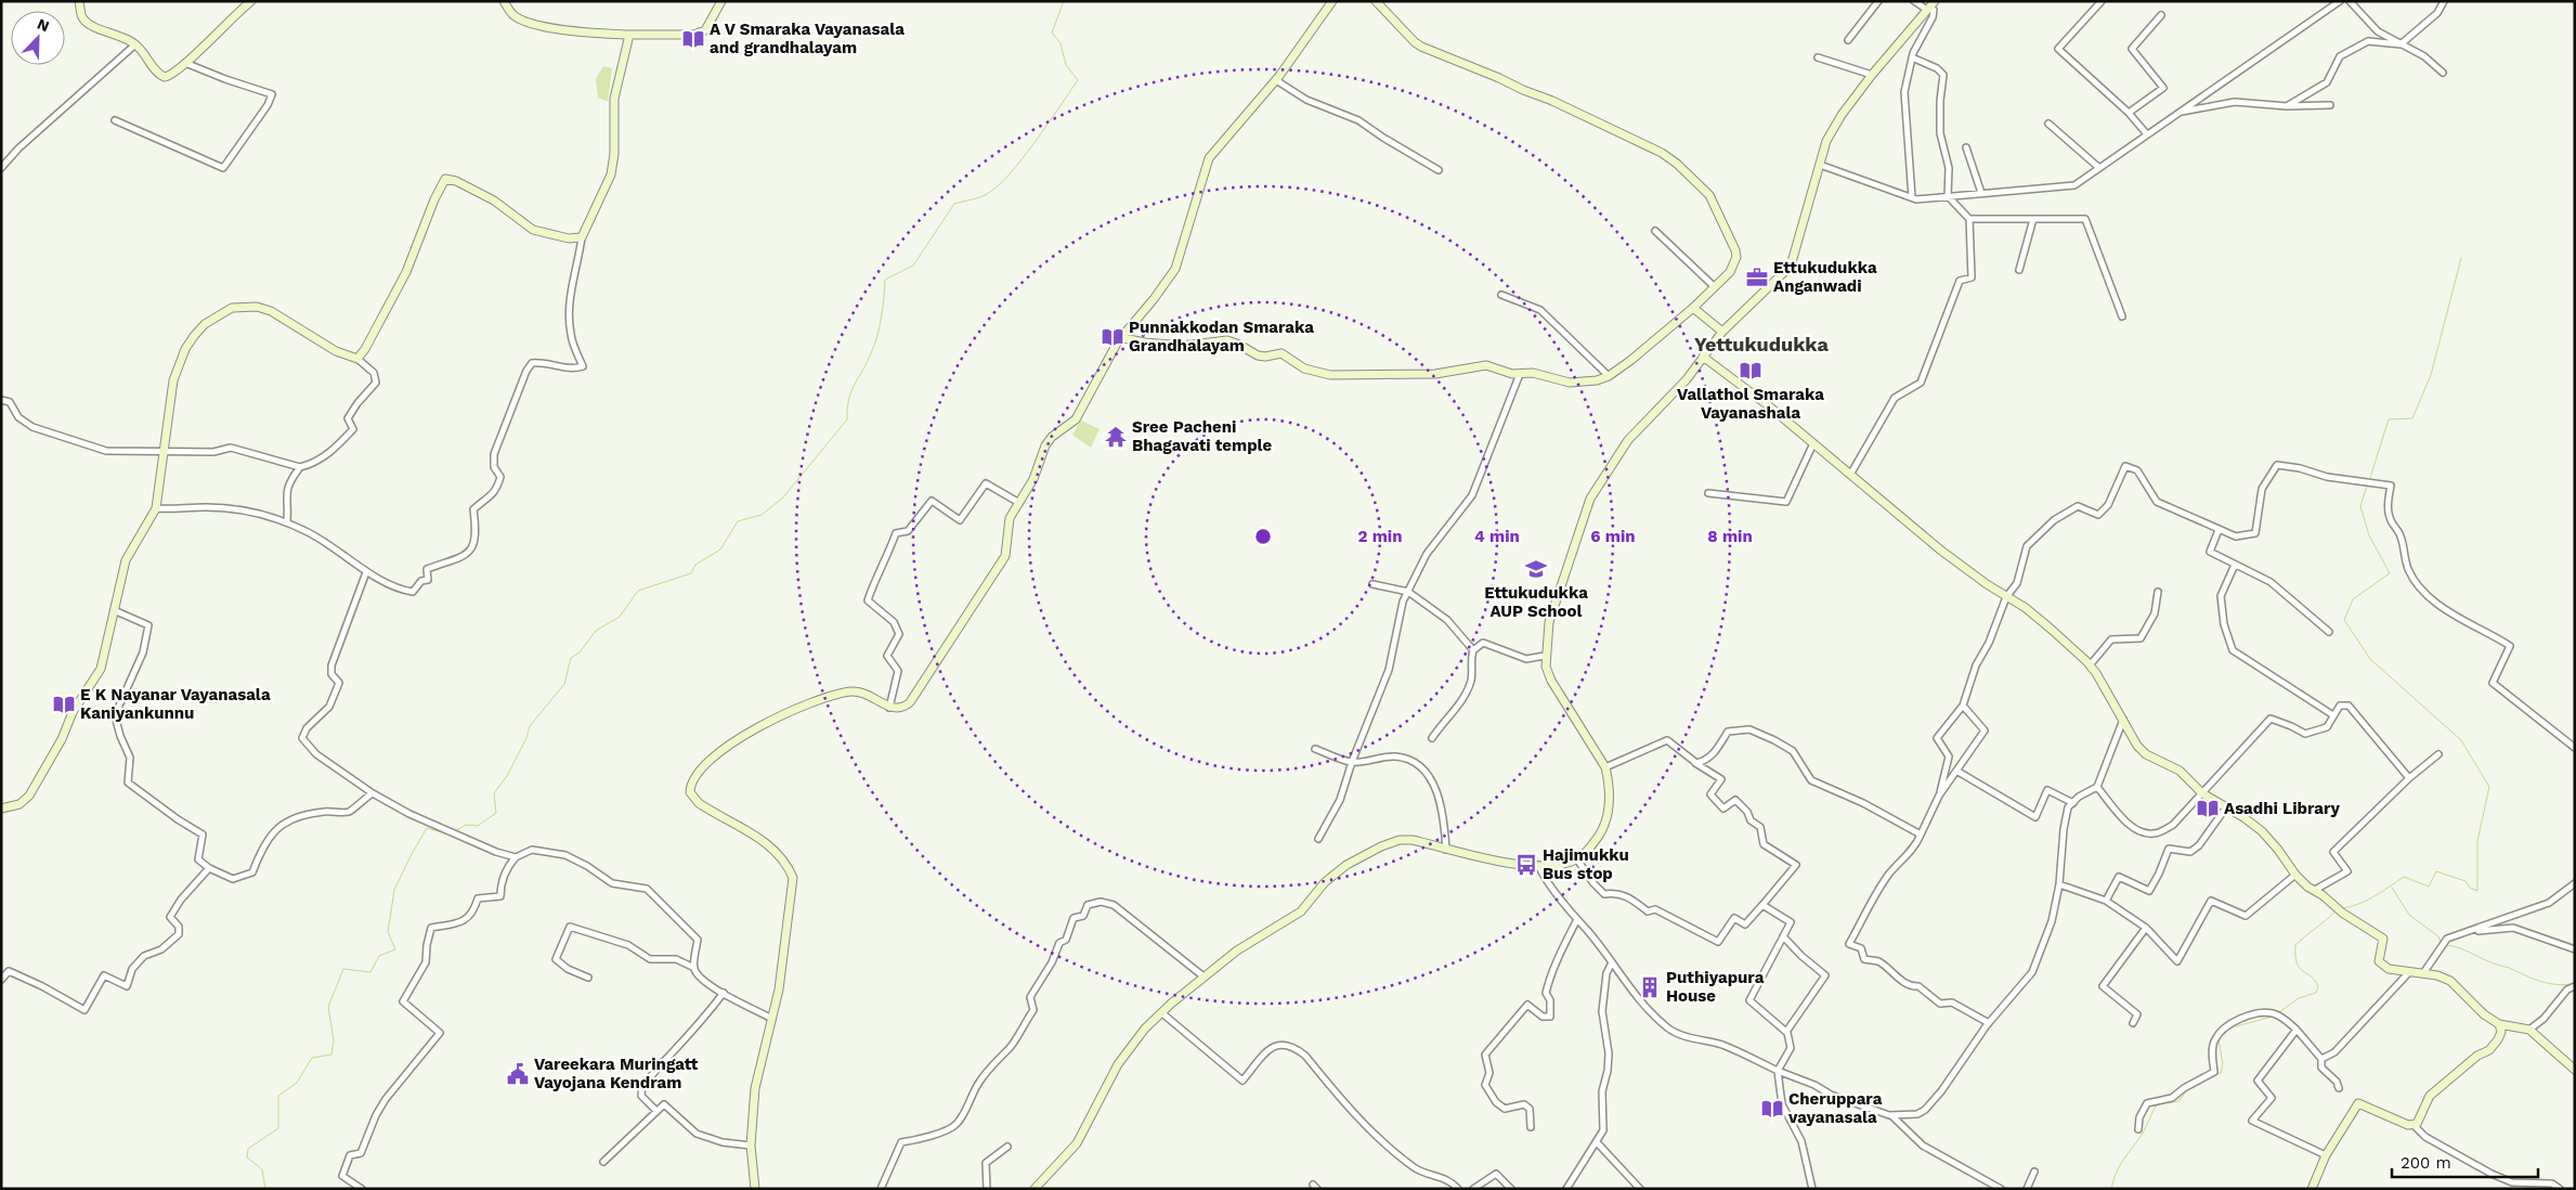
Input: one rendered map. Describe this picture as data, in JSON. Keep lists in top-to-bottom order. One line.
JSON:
{"districts":["Yettukudukka"],"places":{"library":["A V Smaraka Vayanasala and grandhalayam","Punnakkodan Smaraka Grandhalayam","Vallathol Smaraka Vayanashala","E K Nayanar Vayanasala Kaniyankunnu","Asadhi Library","Cheruppara vayanasala"],"office":["Ettukudukka Anganwadi"],"temple":["Sree Pacheni Bhagavati temple"],"school or university":["Ettukudukka AUP School"],"bus stop":["Hajimukku Bus stop"],"building":["Puthiyapura House"],"public building":["Vareekara Muringatt Vayojana Kendram"]},"scale_bar":"200 m","north":"top right","rings":["2 min","4 min","6 min","8 min"]}
